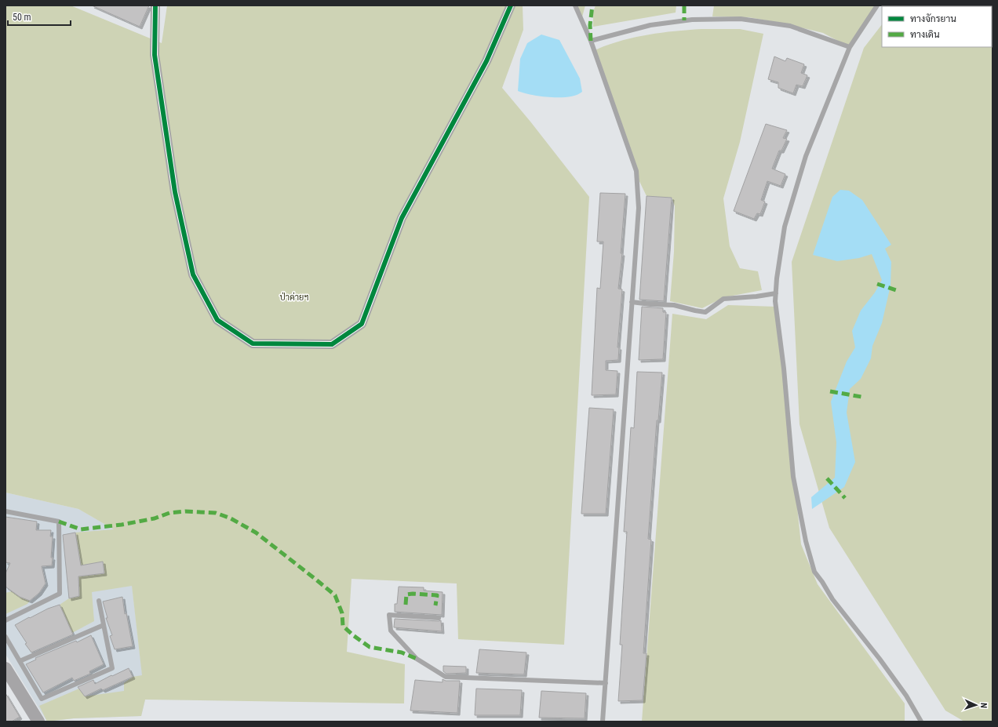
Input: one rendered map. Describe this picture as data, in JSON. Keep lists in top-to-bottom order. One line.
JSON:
{"parks":["ป่าค่ายฯ"],"legend":["ทางจักรยาน","ทางเดิน"],"scale_bar":"50 m","north":"right"}
